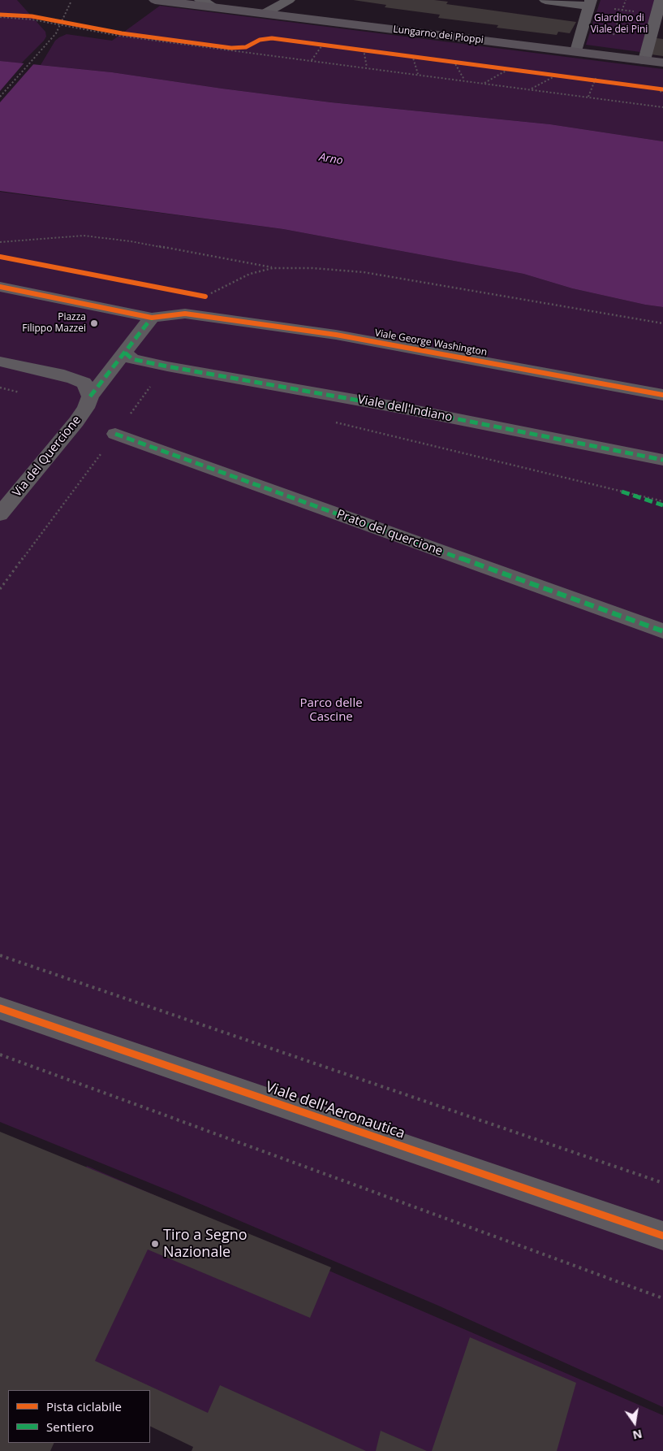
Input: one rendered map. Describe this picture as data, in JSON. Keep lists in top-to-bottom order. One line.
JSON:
{"streets":{"street":["Lungarno dei Pioppi","Viale George Washington","Viale dell'Indiano","Via del Quercione","Prato del quercione","Viale dell'Aeronautica"]},"water":["Arno"],"parks":["Giardino di Viale dei Pini","Parco delle Cascine"],"places":["Piazza Filippo Mazzei","Tiro a Segno Nazionale"],"legend":["Pista ciclabile","Sentiero"],"north":"bottom"}
